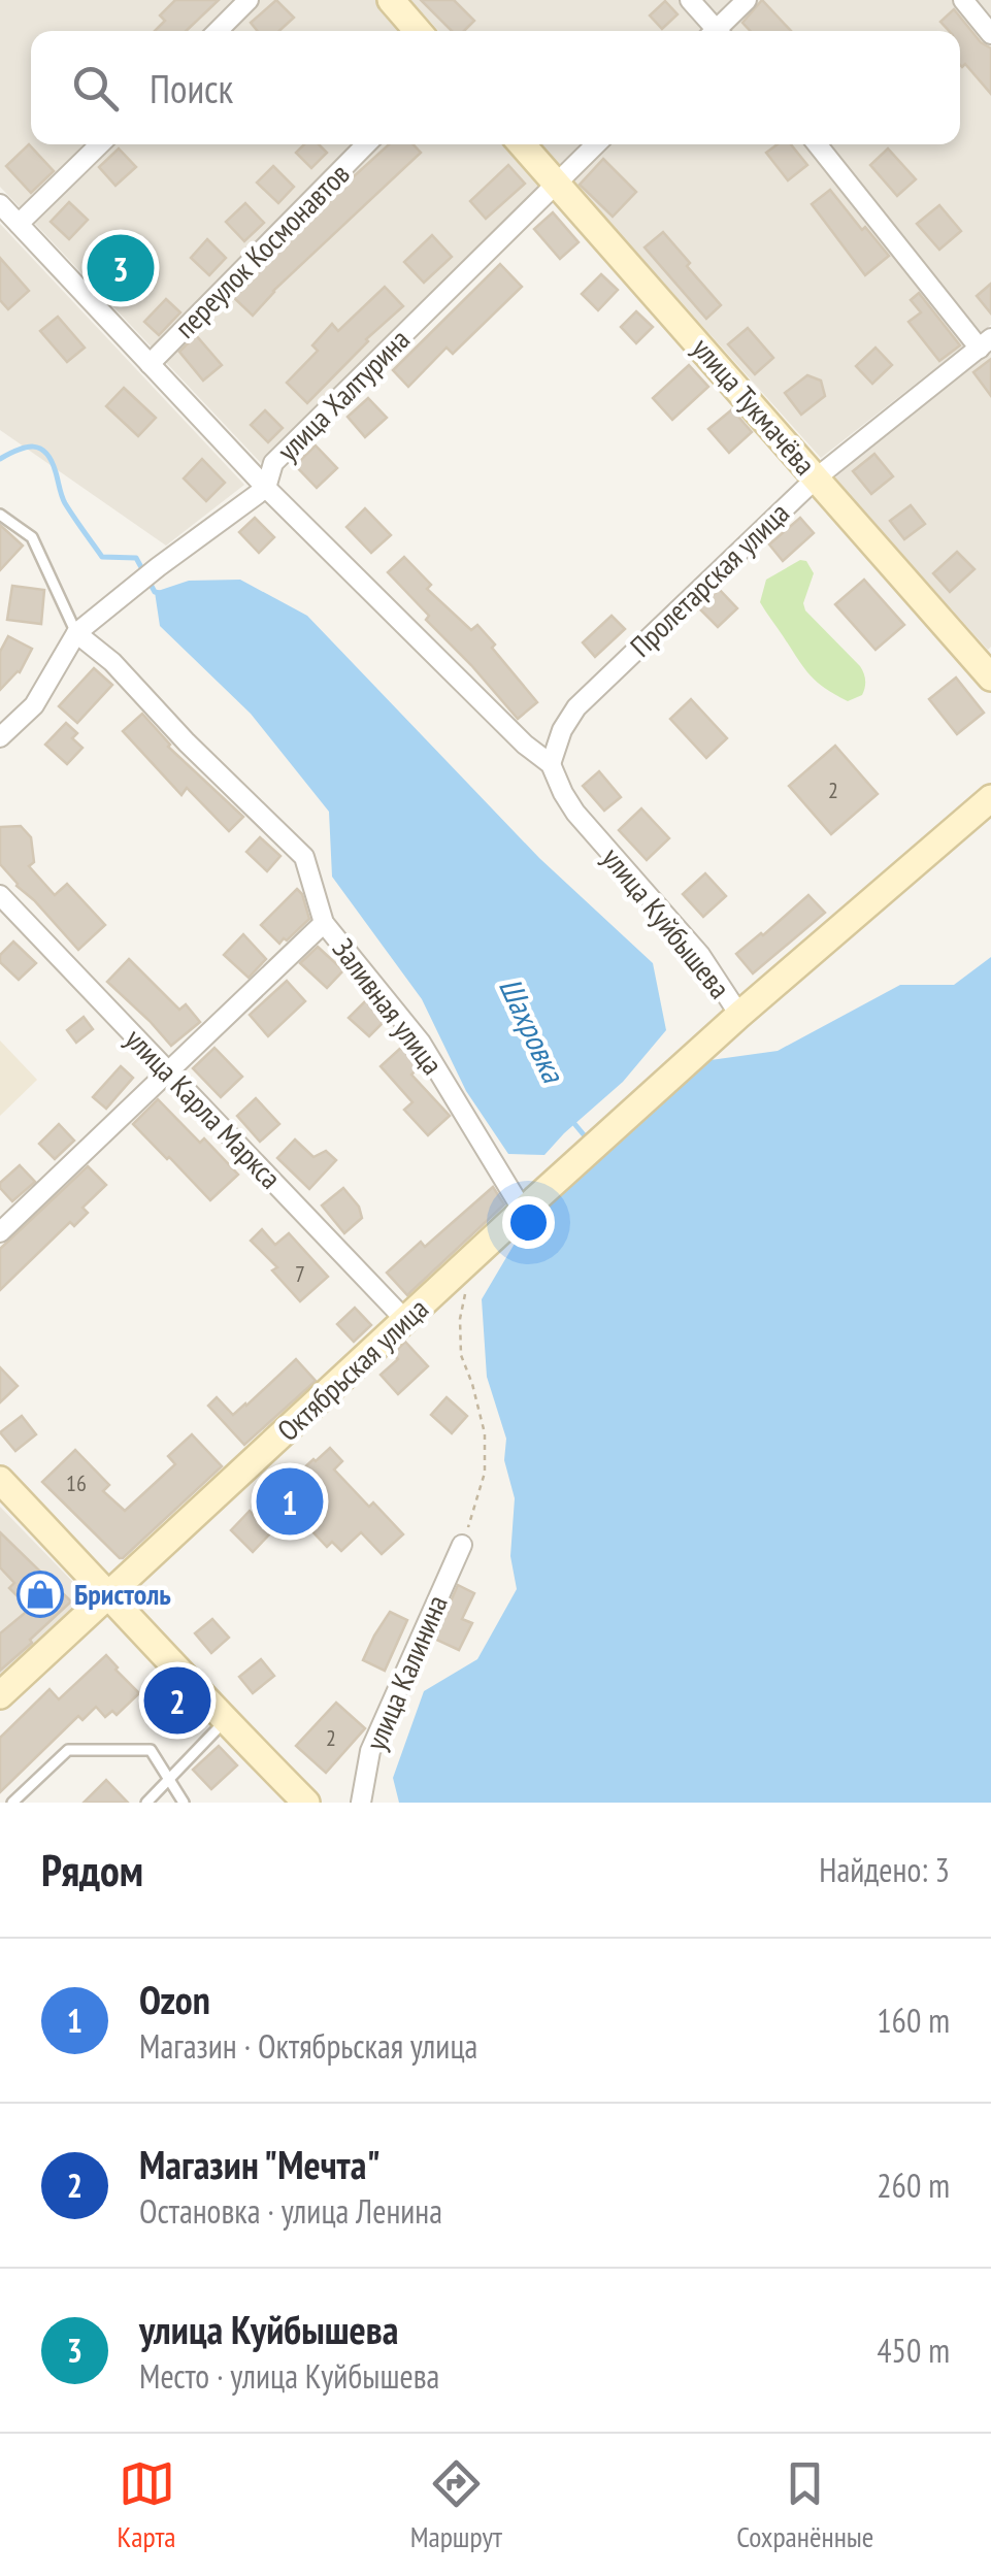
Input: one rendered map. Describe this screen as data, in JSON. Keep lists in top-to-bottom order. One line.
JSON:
{"streets":{"street":["переулок Космонавтов","улица Халтурина","улица Тукмачёва","Пролетарская улица","улица Куйбышева","Заливная улица","улица Карла Маркса","Октябрьская улица","улица Калинина"]},"crossings":[["переулок Космонавтов","улица Куйбышева"],["улица Халтурина","улица Тукмачёва"],["улица Халтурина","улица Куйбышева"],["улица Халтурина","Заливная улица"],["улица Тукмачёва","Пролетарская улица"],["Пролетарская улица","улица Куйбышева"],["улица Куйбышева","Октябрьская улица"],["Заливная улица","Октябрьская улица"],["улица Карла Маркса","Октябрьская улица"]],"water":["Шахровка"],"places":{"shop":["Бристоль"]},"house_numbers":["2","7","16","2"],"page":{"search":"Поиск","pins":["3","1","2"],"heading":["Рядом","Найдено: 3"],"list":[{"mark":"1","name":"Ozon","note":"Магазин · Октябрьская улица","value":"160 m"},{"mark":"2","name":"Магазин \"Мечта\"","note":"Остановка · улица Ленина","value":"260 m"},{"mark":"3","name":"улица Куйбышева","note":"Место · улица Куйбышева","value":"450 m"}],"nav":["Карта","Маршрут","Сохранённые"]}}
